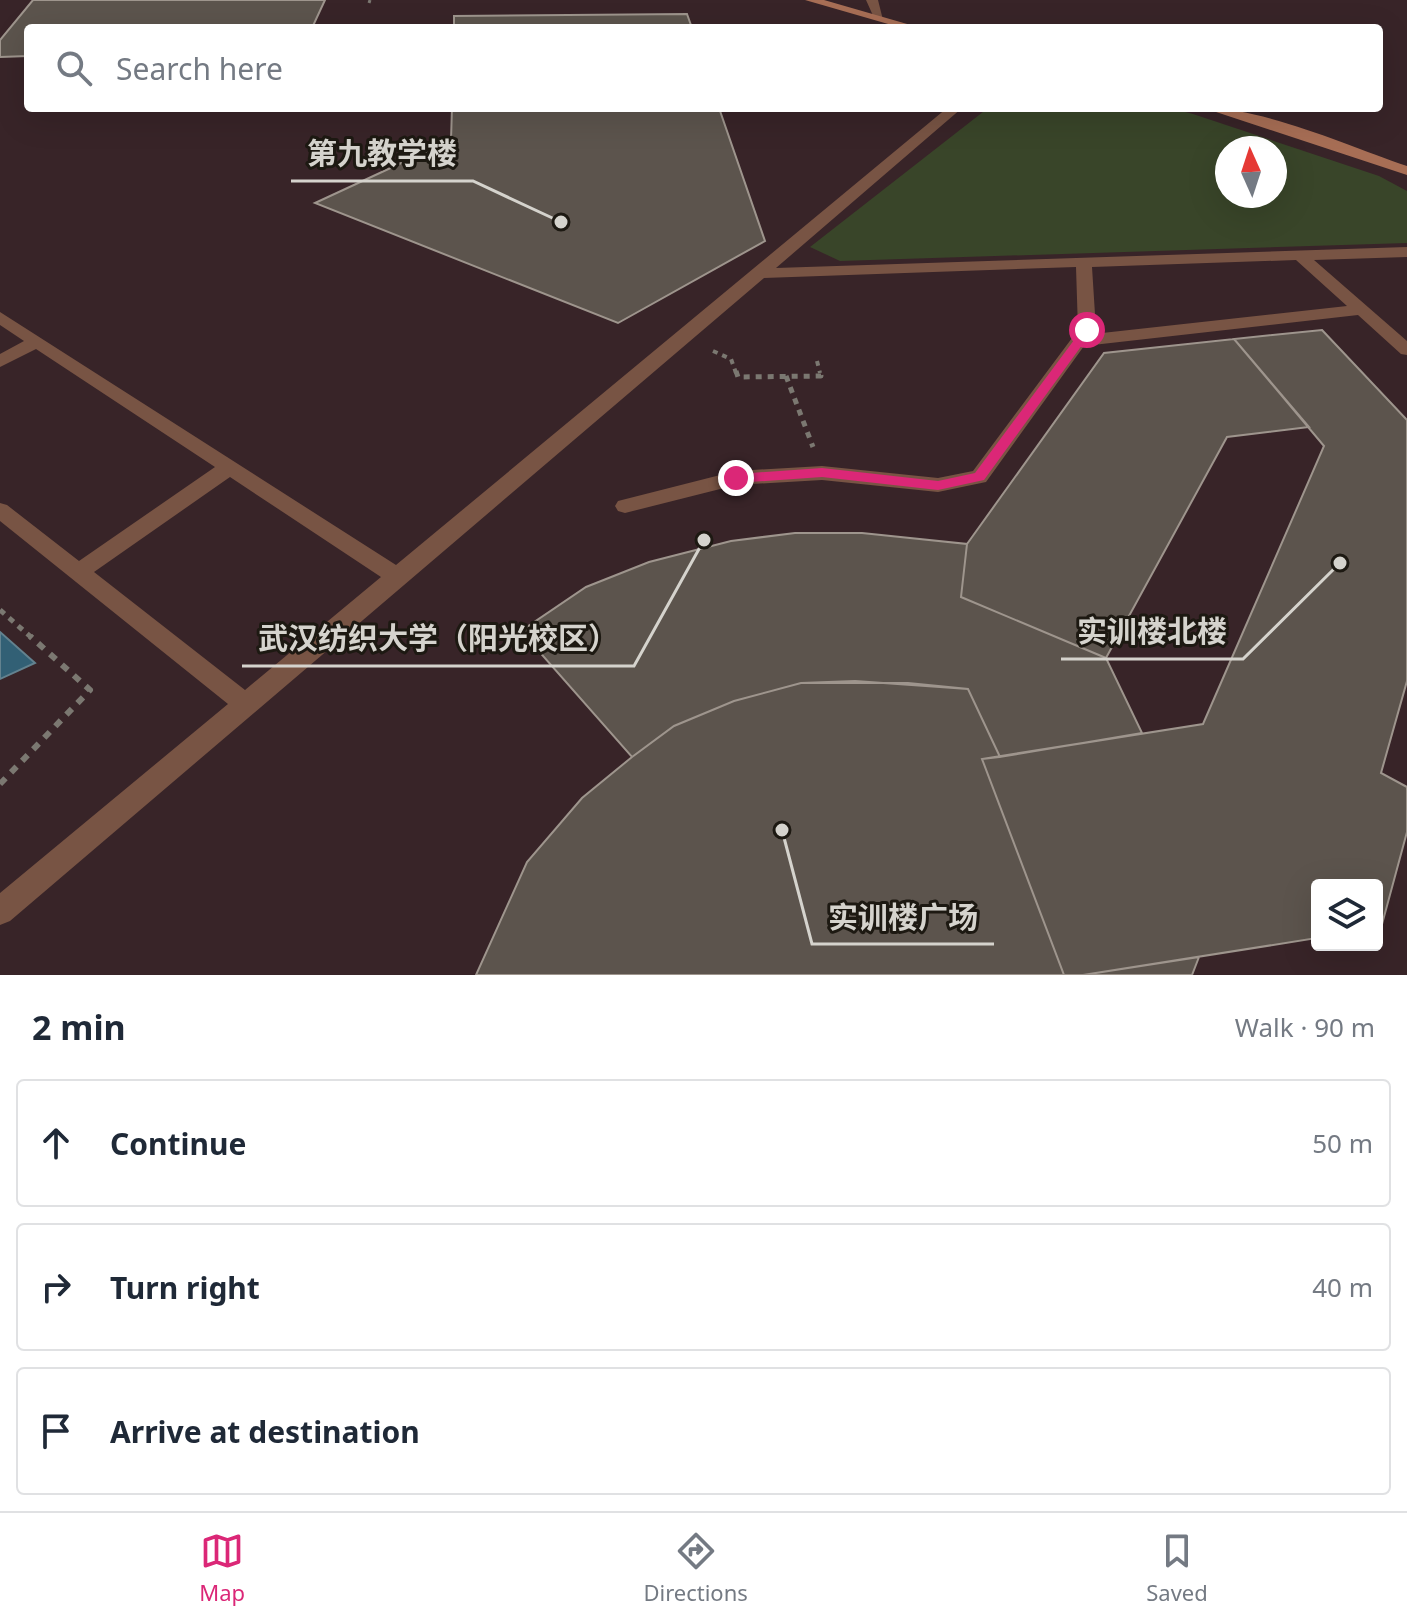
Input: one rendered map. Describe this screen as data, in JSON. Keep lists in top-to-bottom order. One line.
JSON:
{"places":["第九教学楼","武汉纺织大学（阳光校区）","实训楼北楼","实训楼广场"],"north":"top","page":{"search":"Search here","heading":["2 min","Walk · 90 m"],"list":[["Continue","50 m"],["Turn right","40 m"],"Arrive at destination"],"nav":["Map","Directions","Saved"]}}
